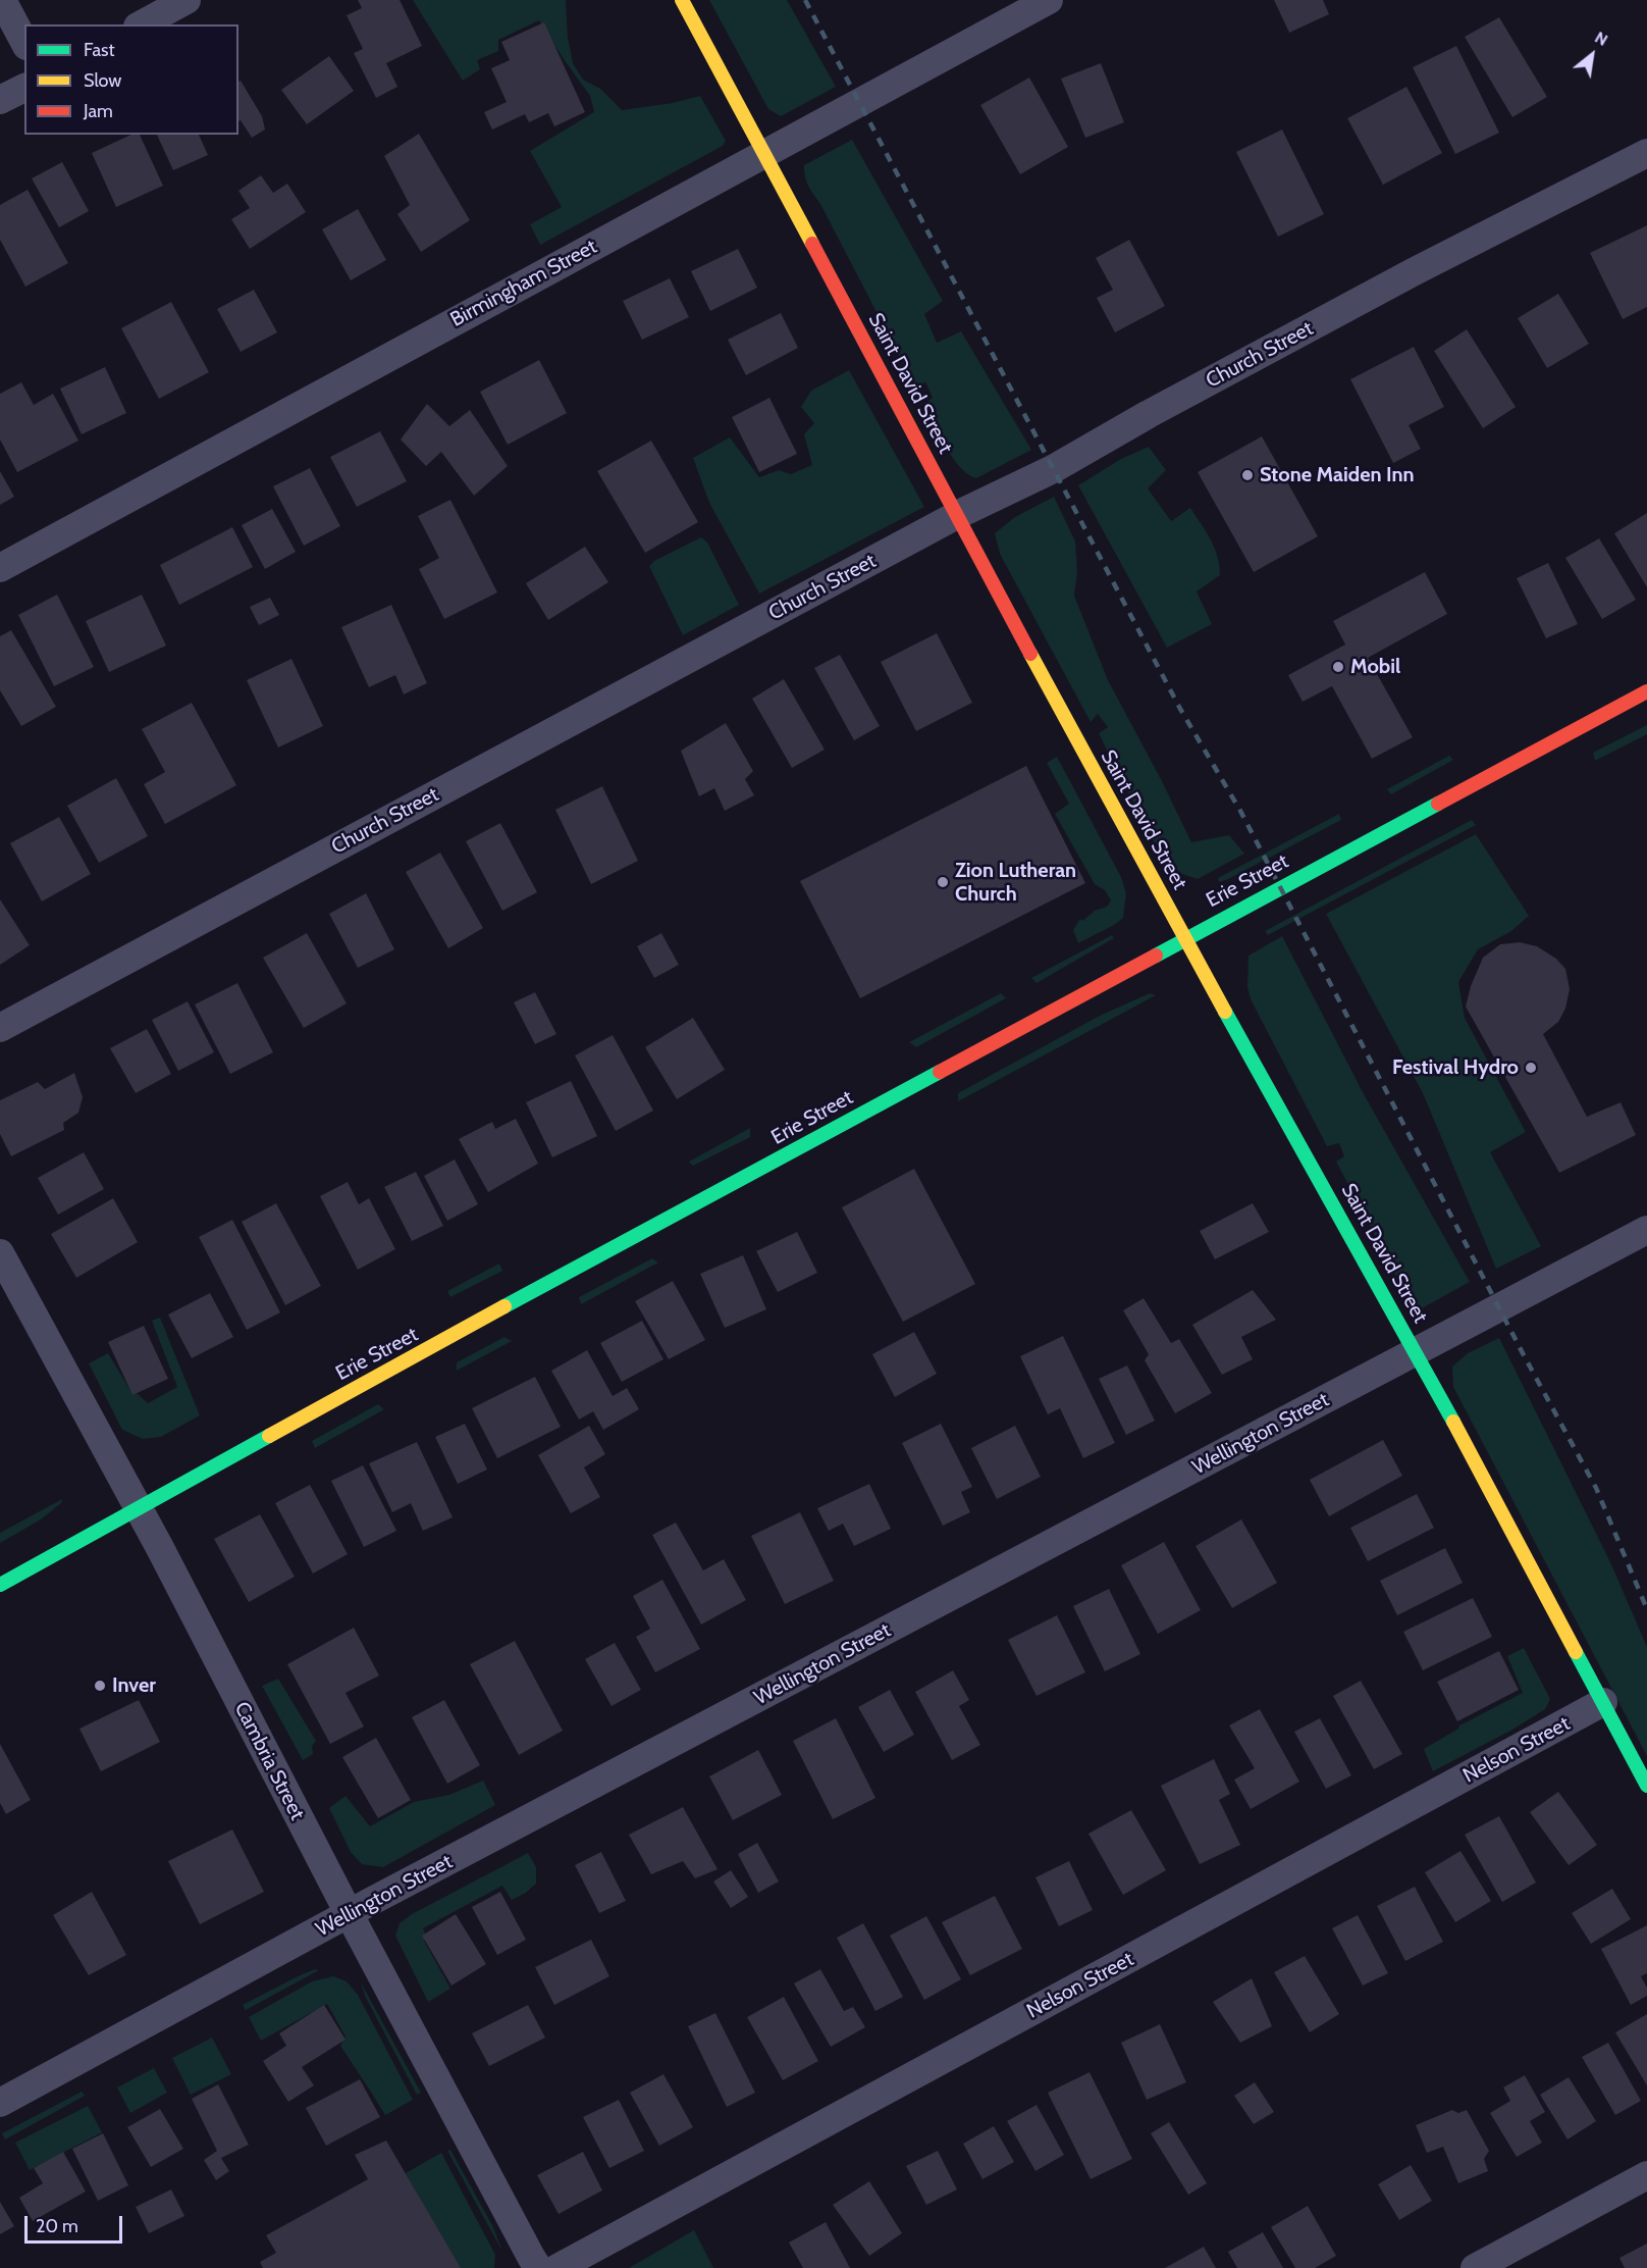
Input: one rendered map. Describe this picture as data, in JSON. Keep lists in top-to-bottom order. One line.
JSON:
{"streets":{"street":["Birmingham Street","Church Street","Saint David Street","Erie Street","Wellington Street","Nelson Street","Cambria Street"]},"crossings":[["Birmingham Street","Saint David Street"],["Church Street","Saint David Street"],["Saint David Street","Erie Street"],["Saint David Street","Wellington Street"],["Saint David Street","Nelson Street"],["Erie Street","Cambria Street"],["Wellington Street","Cambria Street"]],"places":["Stone Maiden Inn","Mobil","Zion Lutheran Church","Festival Hydro","Inver"],"legend":["Fast","Slow","Jam"],"scale_bar":"20 m","north":"top right"}
